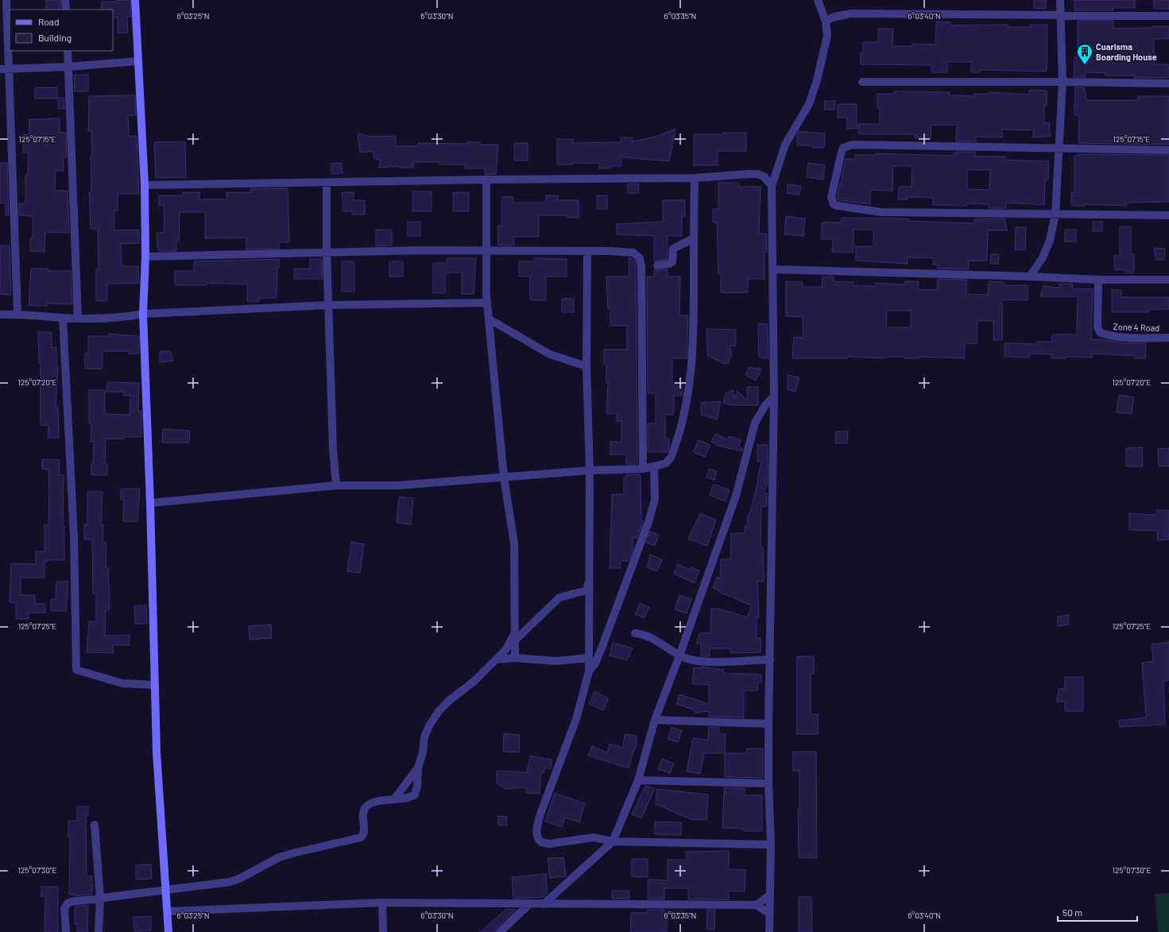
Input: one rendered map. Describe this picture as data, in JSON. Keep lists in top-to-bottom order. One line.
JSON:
{"streets":{"street":["Zone 4 Road"]},"places":{"building":["Cuarisma Boarding House"]},"legend":["Road","Building"],"scale_bar":"50 m","coordinates":["6°03'25\"N","6°03'30\"N","6°03'35\"N","6°03'40\"N","125°07'15\"E","125°07'20\"E","125°07'25\"E","125°07'30\"E"]}
